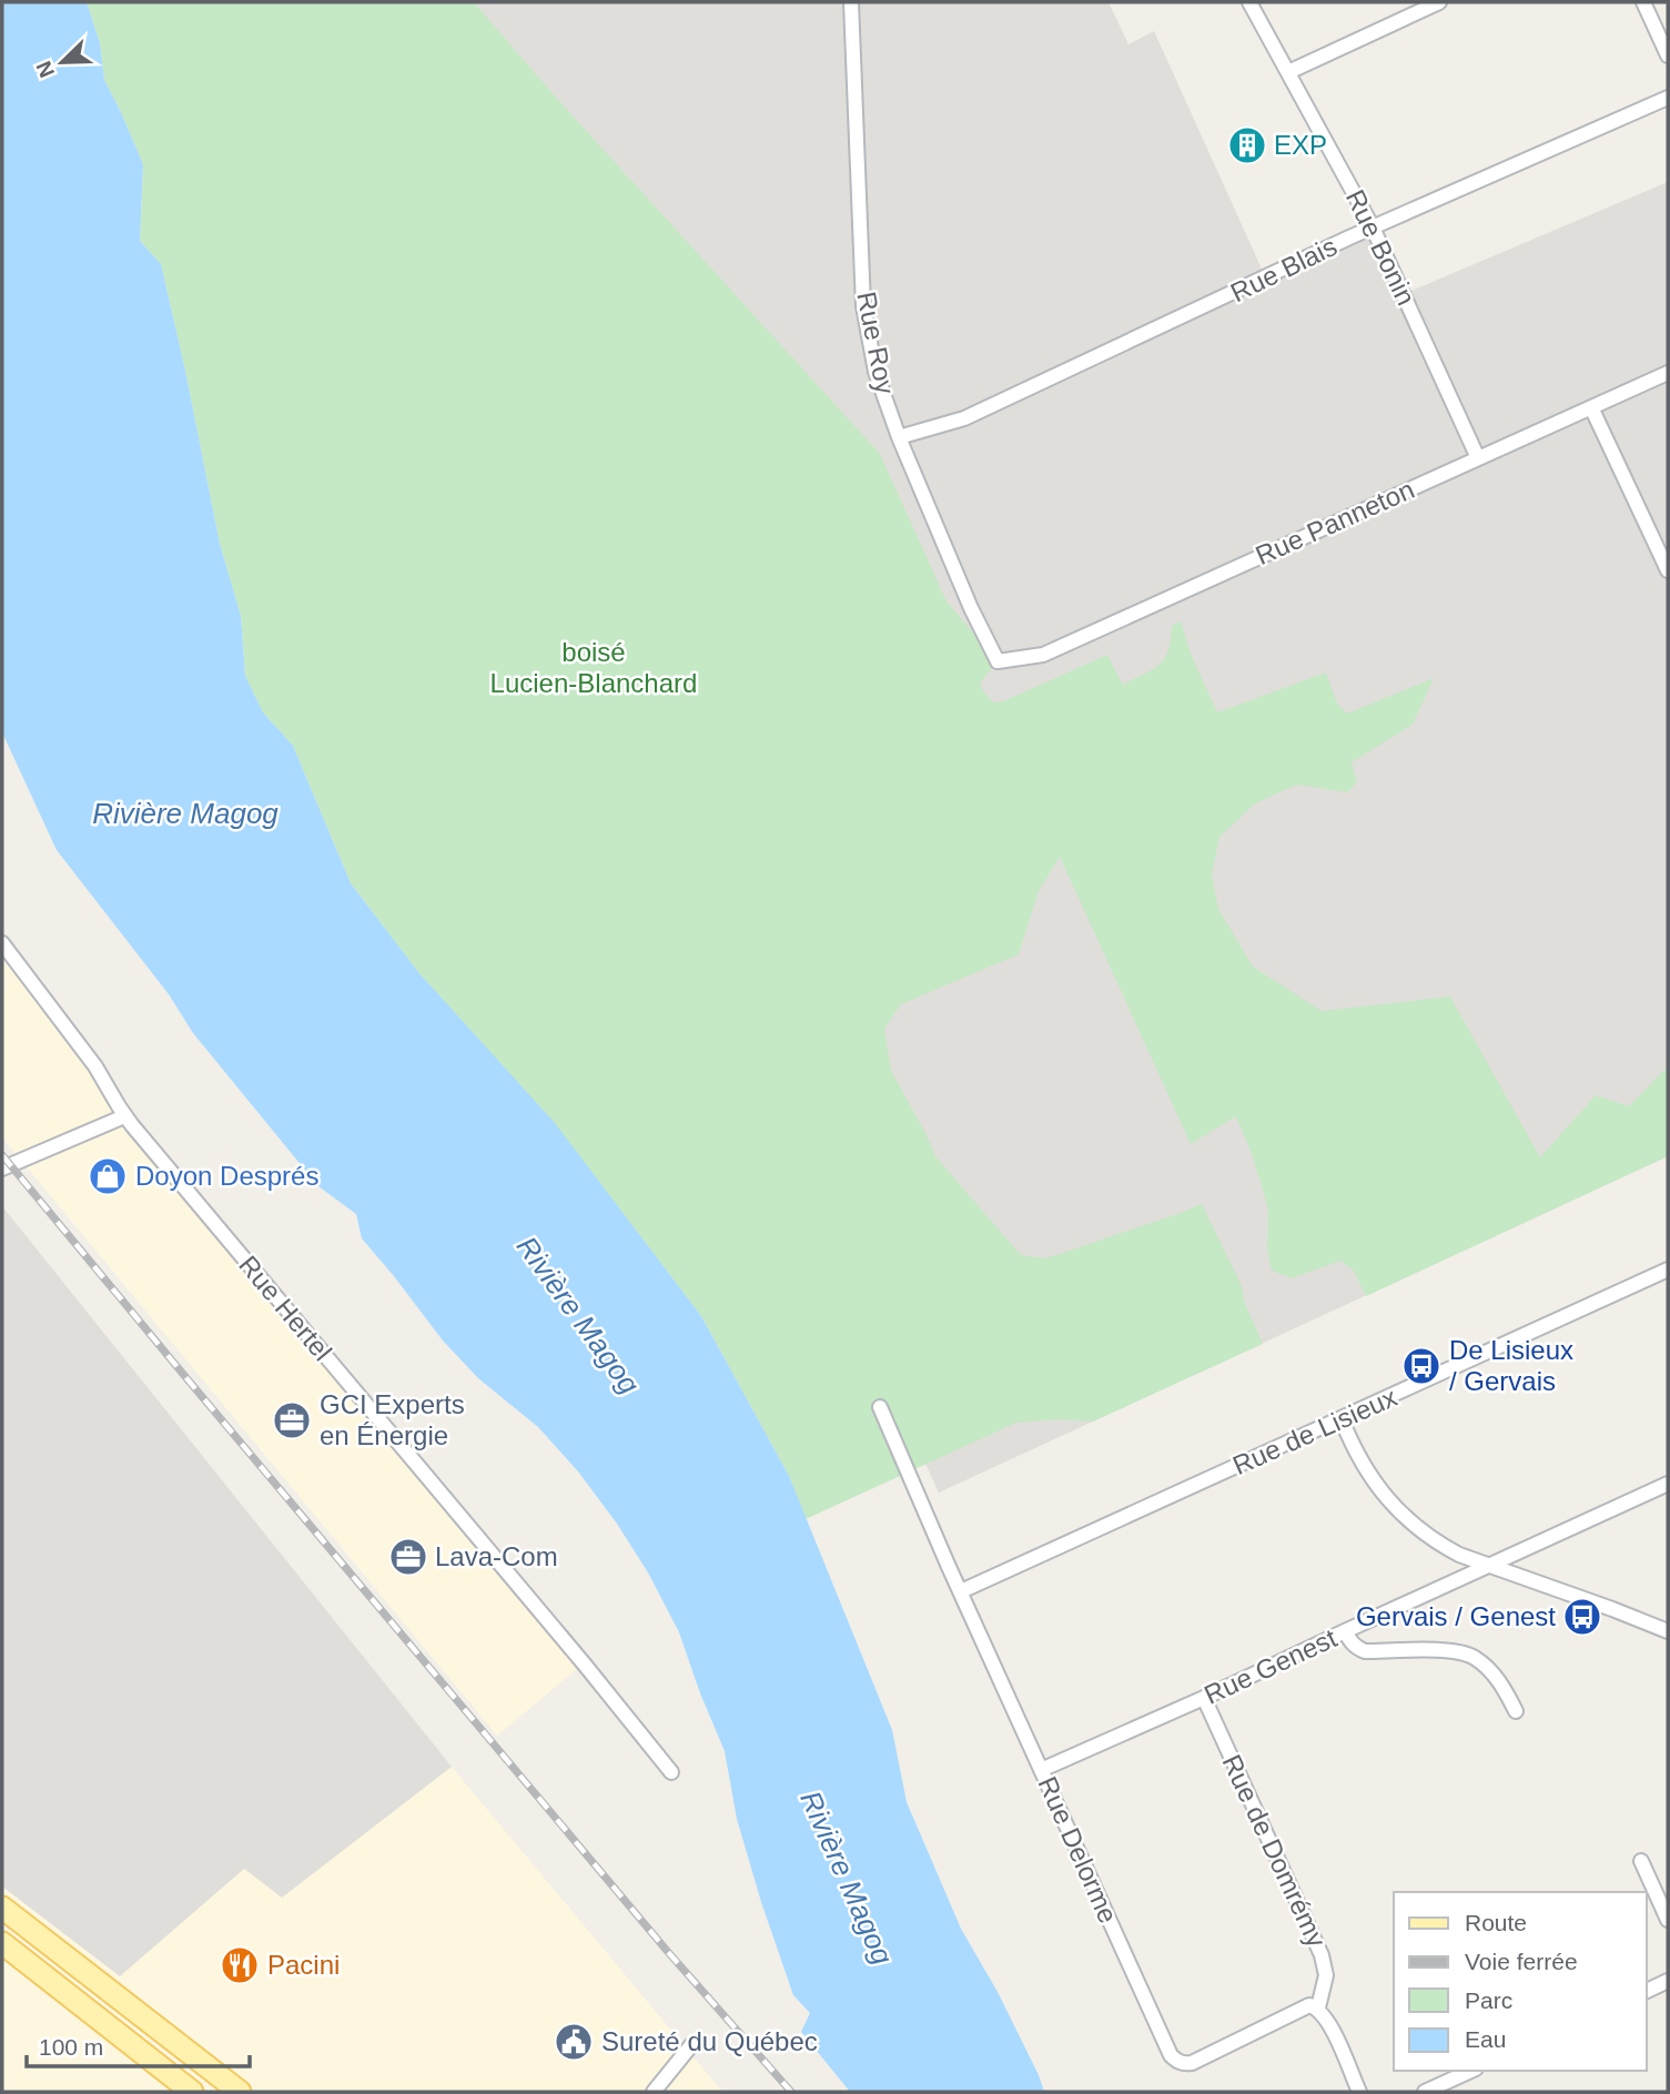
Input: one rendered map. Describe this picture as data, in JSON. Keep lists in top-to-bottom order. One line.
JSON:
{"streets":{"street":["Rue Bonin","Rue Blais","Rue Roy","Rue Panneton","Rue Hertel","Rue de Lisieux","Rue Genest","Rue Delorme","Rue de Domrémy"]},"crossings":[["Rue Bonin","Rue Blais"],["Rue Bonin","Rue Panneton"],["Rue Blais","Rue Roy"],["Rue Roy","Rue Panneton"],["Rue de Lisieux","Rue Delorme"],["Rue Genest","Rue Delorme"],["Rue Genest","Rue de Domrémy"],["Rue Delorme","Rue de Domrémy"]],"water":["Rivière Magog"],"parks":["boisé Lucien-Blanchard"],"places":{"building":["EXP"],"shop":["Doyon Després"],"bus stop":["De Lisieux / Gervais","Gervais / Genest"],"office":["GCI Experts en Énergie","Lava-Com"],"restaurant":["Pacini"],"public building":["Sureté du Québec"]},"legend":["Route","Voie ferrée","Parc","Eau"],"scale_bar":"100 m","north":"bottom left"}
